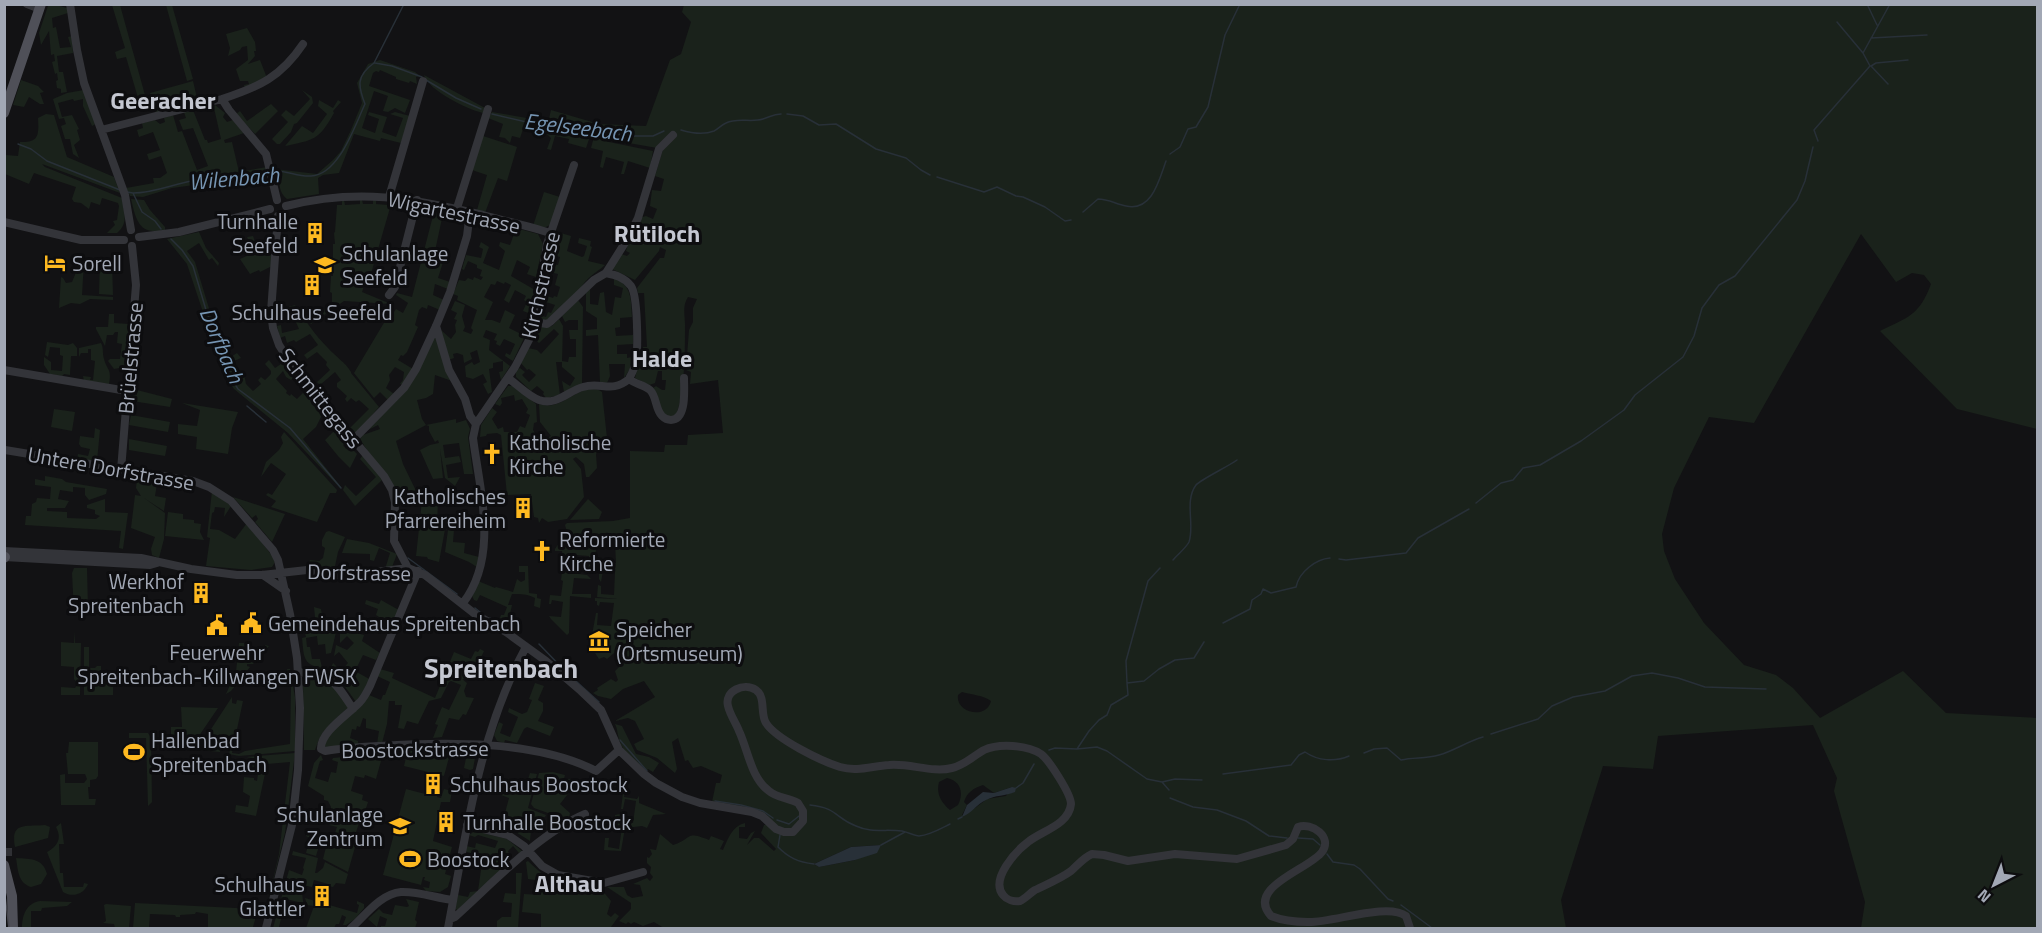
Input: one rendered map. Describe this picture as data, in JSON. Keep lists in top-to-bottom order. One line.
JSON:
{"streets":{"street":["Wigartestrasse","Kirchstrasse","Brüelstrasse","Schmittegass","Untere Dorfstrasse","Dorfstrasse","Boostockstrasse"]},"crossings":[["Wigartestrasse","Kirchstrasse"],["Wigartestrasse","Schmittegass"],["Brüelstrasse","Untere Dorfstrasse"],["Schmittegass","Dorfstrasse"],["Untere Dorfstrasse","Dorfstrasse"],["Dorfstrasse","Boostockstrasse"]],"districts":["Geeracher","Rütiloch","Halde","Spreitenbach","Althau"],"water":["Egelseebach","Wilenbach","Dorfbach"],"places":{"building":["Turnhalle Seefeld","Schulhaus Seefeld","Katholisches Pfarrereiheim","Werkhof Spreitenbach","Schulhaus Boostock","Turnhalle Boostock","Schulhaus Glattler"],"hotel":["Sorell"],"school or university":["Schulanlage Seefeld","Schulanlage Zentrum"],"church":["Katholische Kirche","Reformierte Kirche"],"public building":["Gemeindehaus Spreitenbach","Feuerwehr Spreitenbach-Killwangen FWSK"],"museum":["Speicher (Ortsmuseum)"],"sports":["Hallenbad Spreitenbach","Boostock"]},"north":"bottom left"}
